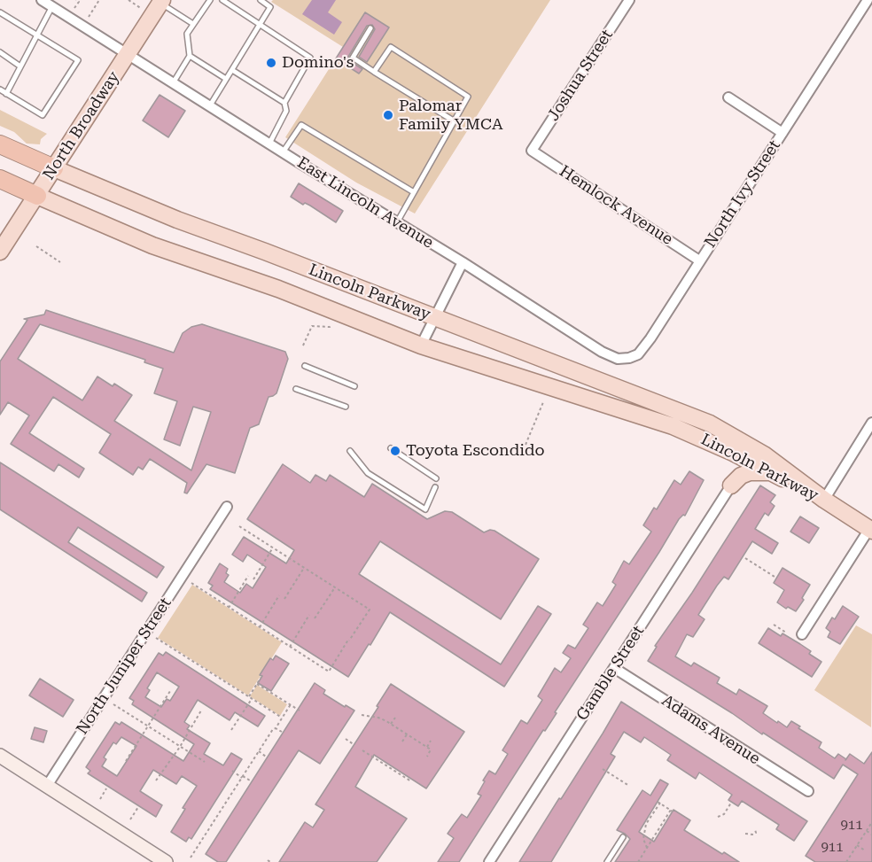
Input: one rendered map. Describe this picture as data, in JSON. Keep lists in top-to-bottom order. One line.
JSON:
{"streets":{"highway":["Lincoln Parkway"],"main road":["North Broadway"],"street":["Joshua Street","North Ivy Street","East Lincoln Avenue","Hemlock Avenue","North Juniper Street","Gamble Street","Adams Avenue"]},"crossings":[["Joshua Street","Hemlock Avenue"],["North Broadway","East Lincoln Avenue"],["North Broadway","Lincoln Parkway"],["North Ivy Street","East Lincoln Avenue"],["North Ivy Street","Hemlock Avenue"],["Gamble Street","Adams Avenue"]],"places":["Domino's","Palomar Family YMCA","Toyota Escondido"],"house_numbers":["911","911"]}
